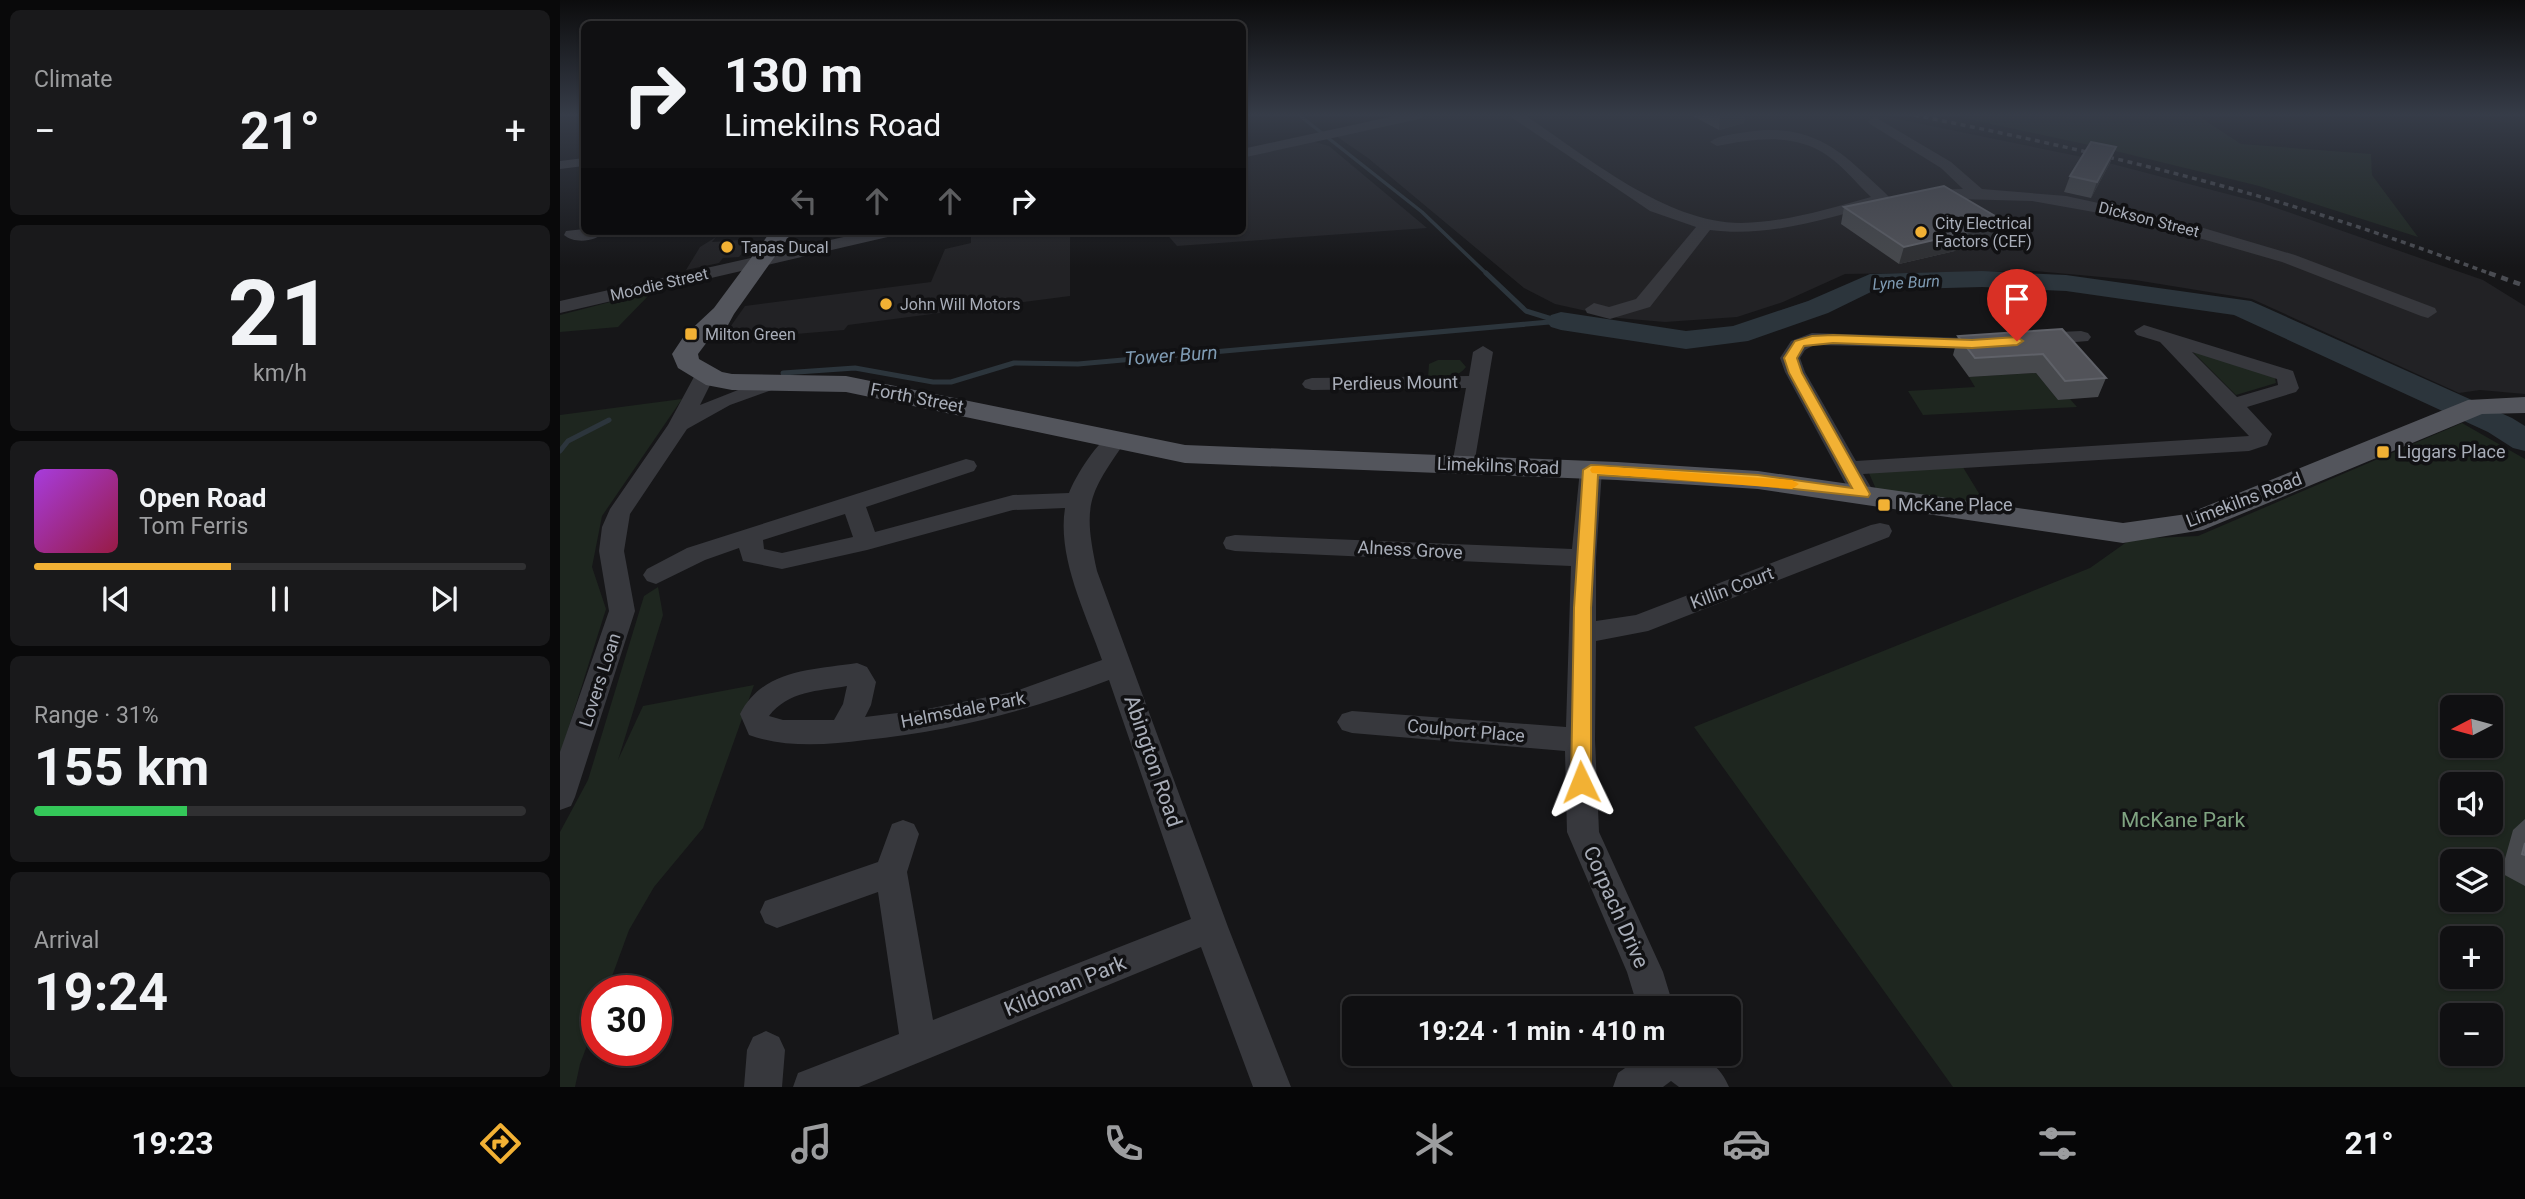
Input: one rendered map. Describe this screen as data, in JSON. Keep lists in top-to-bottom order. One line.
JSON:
{"streets":{"main road":["Forth Street","Limekilns Road"],"street":["Dickson Street","Moodie Street","Perdieus Mount","Alness Grove","Killin Court","Lovers Loan","Helmsdale Park","Coulport Place","Abington Road","Corpach Drive","Kildonan Park"]},"crossings":[["Perdieus Mount","Limekilns Road"],["Forth Street","Limekilns Road"],["Forth Street","Abington Road"],["Limekilns Road","Abington Road"],["Limekilns Road","Corpach Drive"],["Alness Grove","Corpach Drive"],["Killin Court","Corpach Drive"],["Helmsdale Park","Abington Road"],["Coulport Place","Corpach Drive"],["Abington Road","Kildonan Park"]],"water":["Lyne Burn","Tower Burn"],"parks":["McKane Park"],"places":{"other":["City Electrical Factors (CEF)","Tapas Ducal","John Will Motors"],"transit":["Milton Green","Liggars Place","McKane Place"]},"north":"left","page":{"tile":["Climate",["21","km/h"],["Range · 31%","155 km"],["Arrival","19:24"]],"turn":["130 m","Limekilns Road"],"heat":["−","21°","+"],"song":["Open Road","Tom Ferris"],"map_buttons":["+","−"],"limit":"30","trip":"19:24 · 1 min · 410 m","tabs":["19:23","21°"]}}
